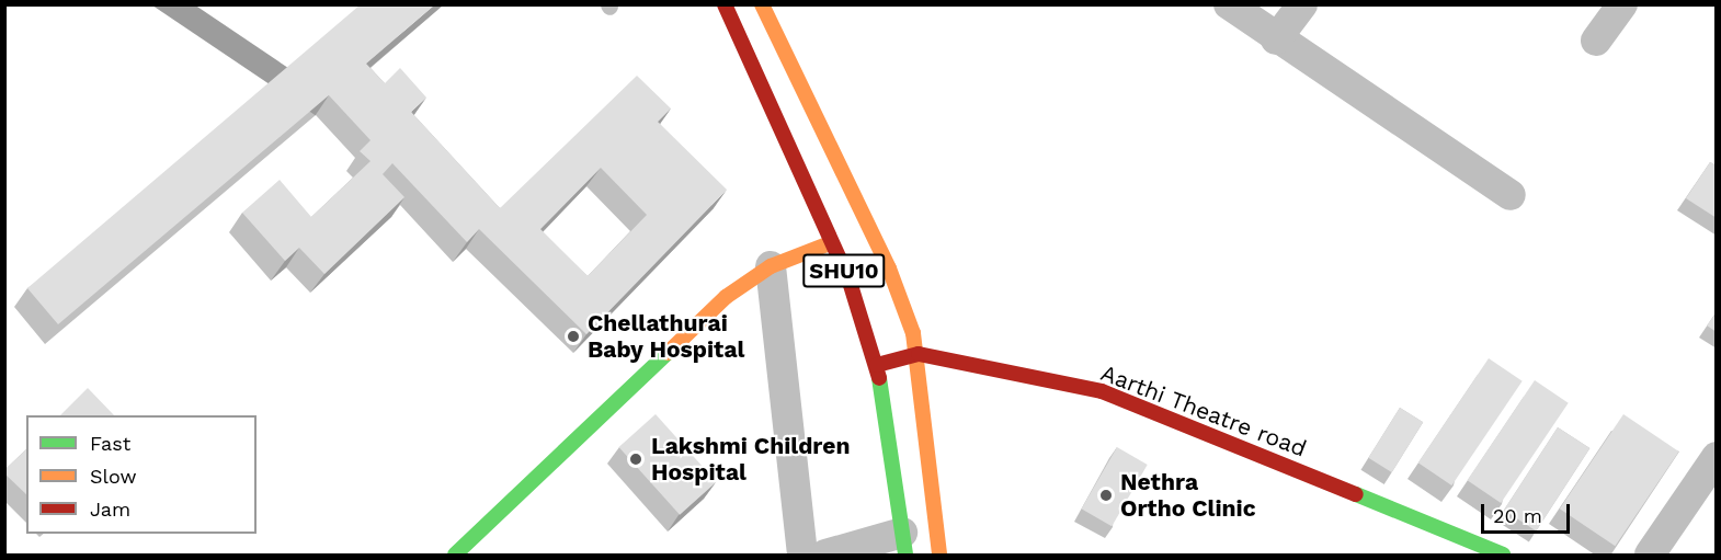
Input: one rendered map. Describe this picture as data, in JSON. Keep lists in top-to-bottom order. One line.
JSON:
{"streets":{"main road":["SHU10","Aarthi Theatre road"]},"crossings":[["SHU10","Aarthi Theatre road"]],"places":["Chellathurai Baby Hospital","Lakshmi Children Hospital","Nethra Ortho Clinic"],"legend":["Fast","Slow","Jam"],"scale_bar":"20 m"}
